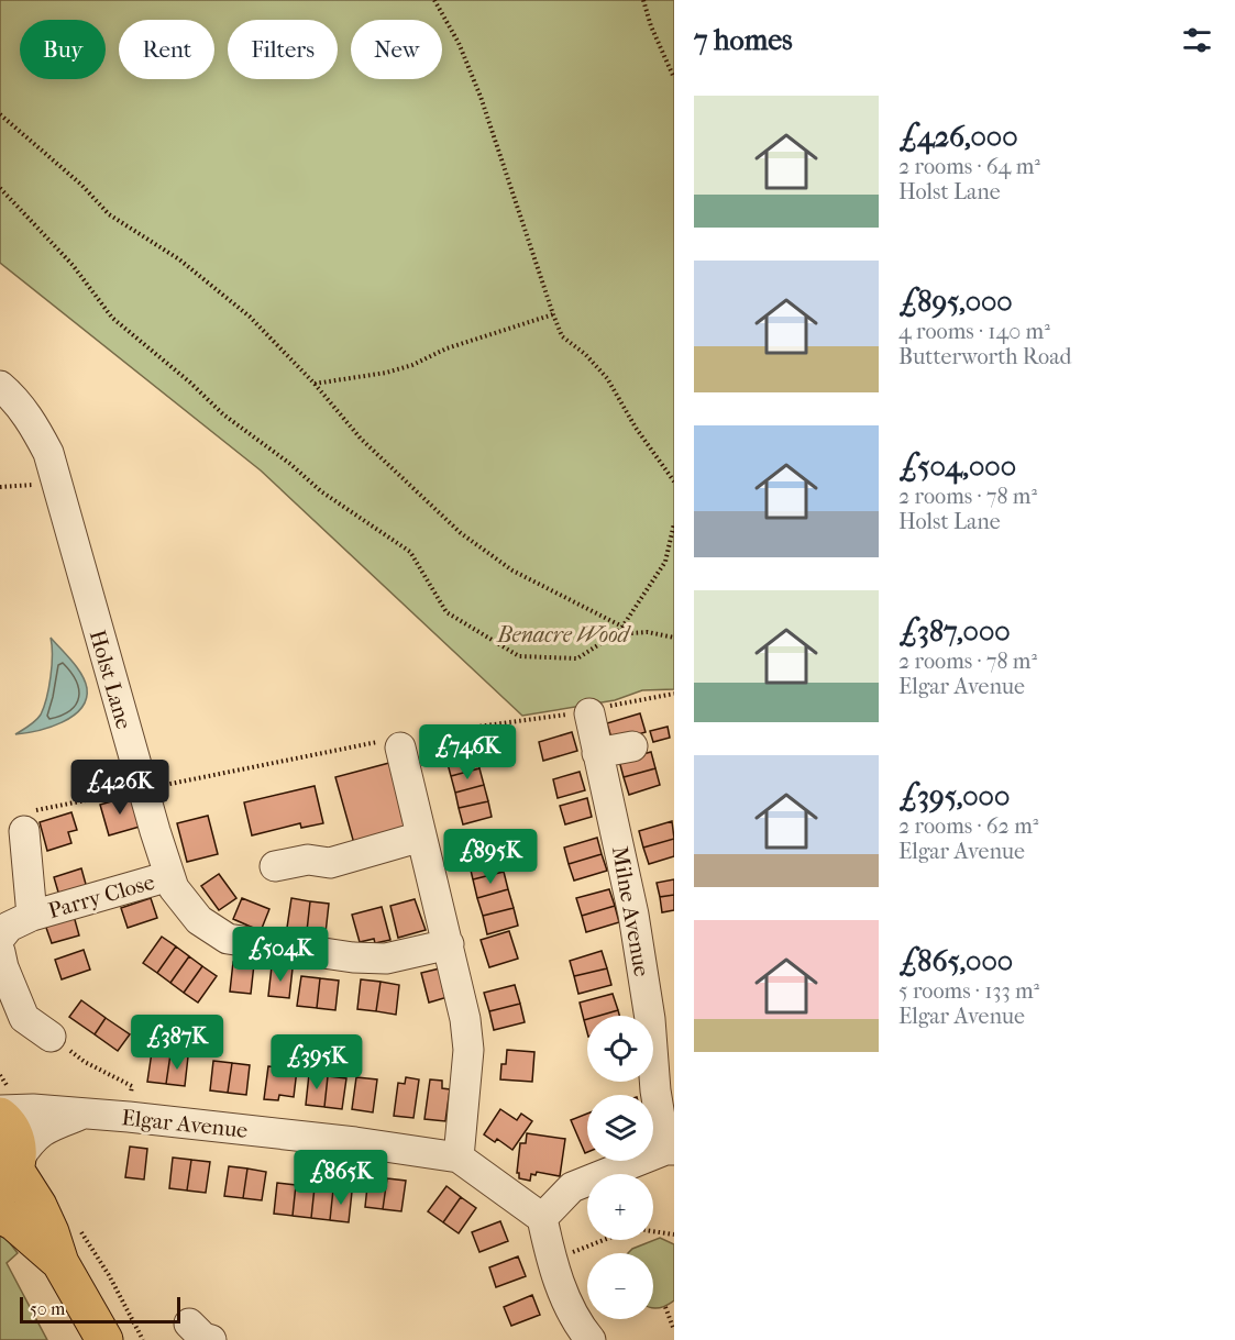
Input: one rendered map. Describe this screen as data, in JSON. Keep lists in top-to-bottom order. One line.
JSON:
{"streets":{"street":["Holst Lane","Parry Close","Milne Avenue","Elgar Avenue"]},"crossings":[["Holst Lane","Parry Close"]],"parks":["Benacre Wood"],"scale_bar":"50 m","page":{"heading":"7 homes","chip":["Buy","Rent","Filters","New"],"list":[{"name":"£426,000","note":"2 rooms · 64 m² · Holst Lane"},{"name":"£895,000","note":"4 rooms · 140 m² · Butterworth Road"},{"name":"£504,000","note":"2 rooms · 78 m² · Holst Lane"},{"name":"£387,000","note":"2 rooms · 78 m² · Elgar Avenue"},{"name":"£395,000","note":"2 rooms · 62 m² · Elgar Avenue"},{"name":"£865,000","note":"5 rooms · 133 m² · Elgar Avenue"}],"price":["£746K","£426K","£895K","£504K","£387K","£395K","£865K"],"map_buttons":["+","−"],"scale":"50 m"}}
